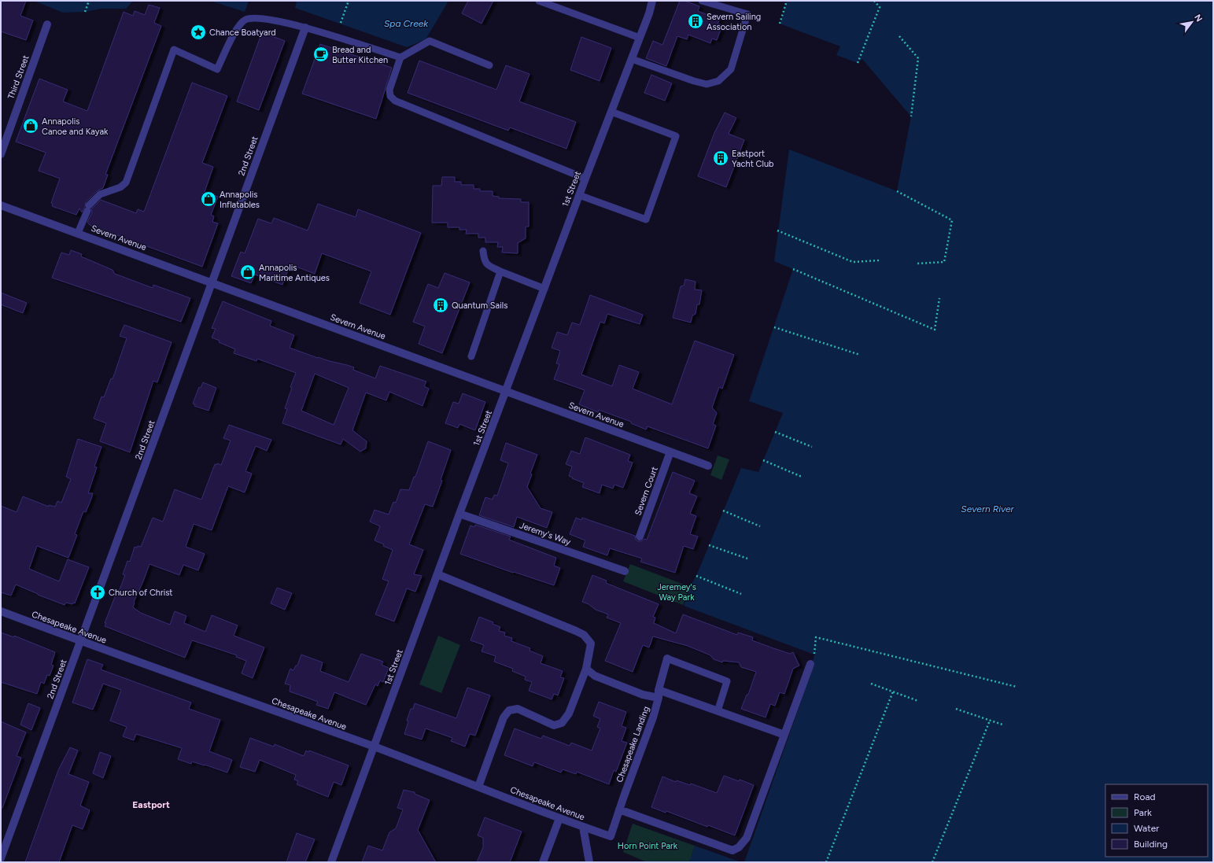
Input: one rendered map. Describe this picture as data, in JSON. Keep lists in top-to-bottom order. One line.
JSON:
{"streets":{"street":["Third Street","2nd Street","1st Street","Severn Avenue","Severn Court","Jeremy's Way","Chesapeake Avenue","Chesapeake Landing"]},"crossings":[["2nd Street","Severn Avenue"],["2nd Street","Chesapeake Avenue"],["1st Street","Severn Avenue"],["1st Street","Jeremy's Way"],["1st Street","Chesapeake Avenue"],["Severn Avenue","Severn Court"],["Chesapeake Avenue","Chesapeake Landing"]],"districts":["Eastport"],"water":["Spa Creek","Severn River"],"parks":["Jeremey's Way Park","Horn Point Park"],"places":{"building":["Severn Sailing Association","Eastport Yacht Club","Quantum Sails"],"place":["Chance Boatyard"],"cafe":["Bread and Butter Kitchen"],"shop":["Annapolis Canoe and Kayak","Annapolis Inflatables","Annapolis Maritime Antiques"],"church":["Church of Christ"]},"legend":["Road","Park","Water","Building"],"north":"top right"}
